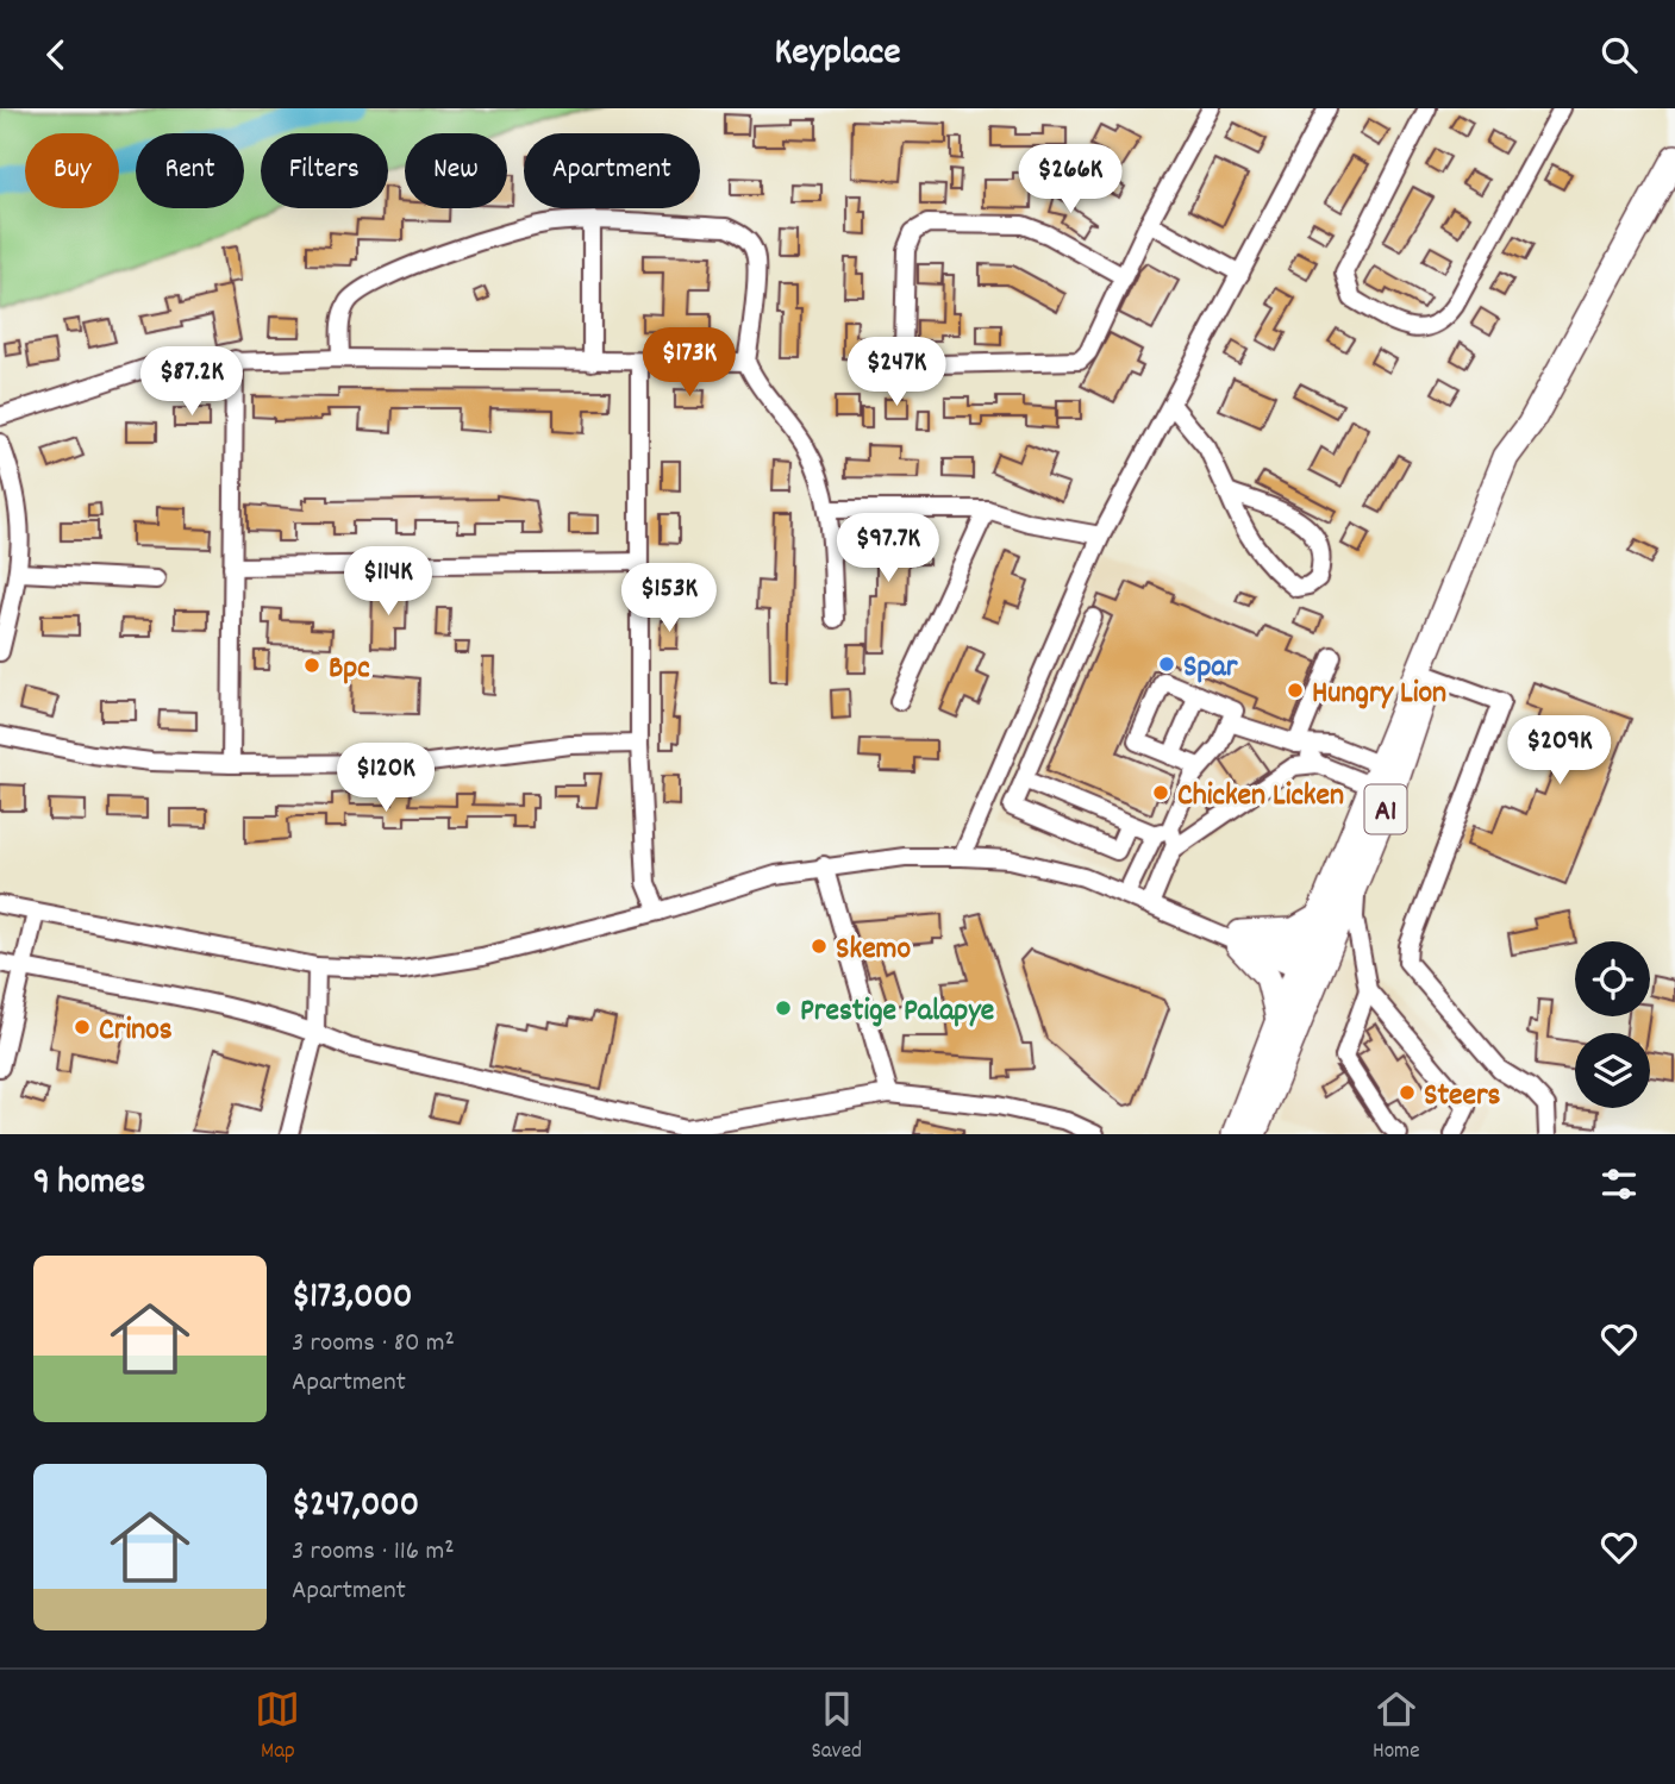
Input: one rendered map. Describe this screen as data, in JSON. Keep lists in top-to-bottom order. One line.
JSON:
{"streets":{"highway":["A1"]},"places":["Spar","Bpc","Hungry Lion","Chicken Licken","Skemo","Prestige Palapye","Crinos","Steers"],"page":{"header":"Keyplace","chip":["Buy","Rent","Filters","New","Apartment"],"price":["$266K","$173K","$247K","$87.2K","$97.7K","$114K","$153K","$209K","$120K"],"heading":"9 homes","list":[{"name":"$173,000","note":"3 rooms · 80 m² · Apartment"},{"name":"$247,000","note":"3 rooms · 116 m² · Apartment"}],"tabs":["Map","Saved","Home"]}}
